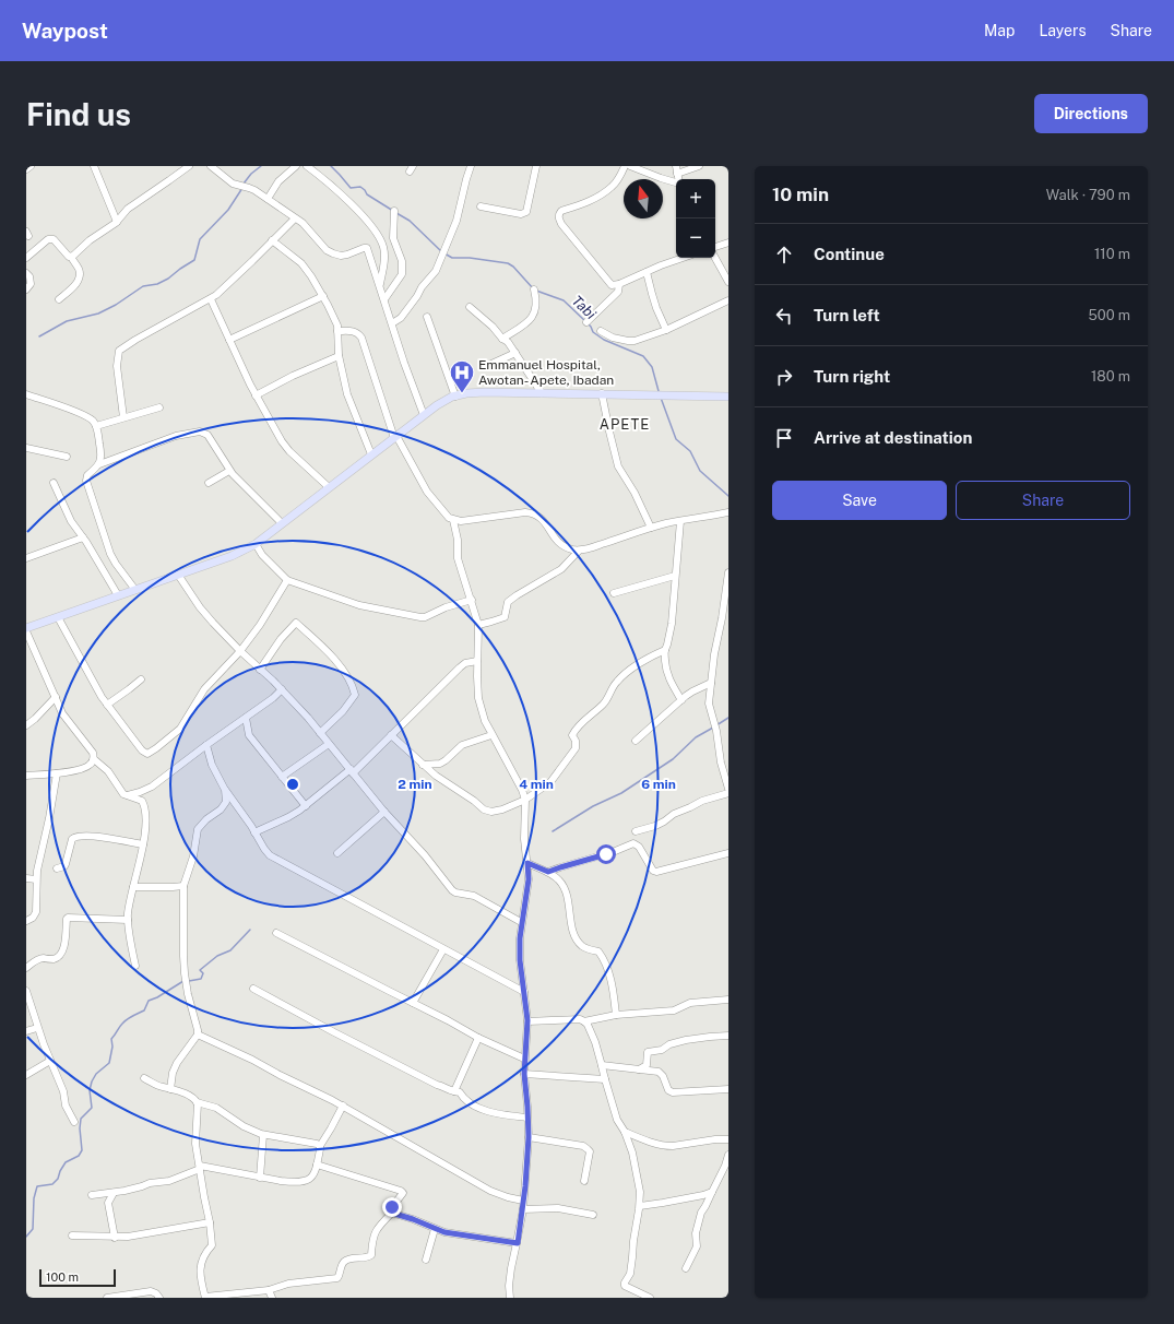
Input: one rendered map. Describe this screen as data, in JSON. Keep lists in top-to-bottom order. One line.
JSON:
{"districts":["APETE"],"water":["Tabi"],"places":{"hospital":["Emmanuel Hospital, Awotan- Apete, Ibadan"]},"scale_bar":"100 m","north":"top","page":{"header":"Waypost","nav":["Map","Layers","Share"],"buttons":["Directions",["Save","Share"]],"title":"Find us","heading":["10 min","Walk · 790 m"],"map_buttons":["+","−"],"list":[["Continue","110 m"],["Turn left","500 m"],["Turn right","180 m"],"Arrive at destination"],"scale":"100 m"},"rings":["2 min","4 min","6 min"]}
